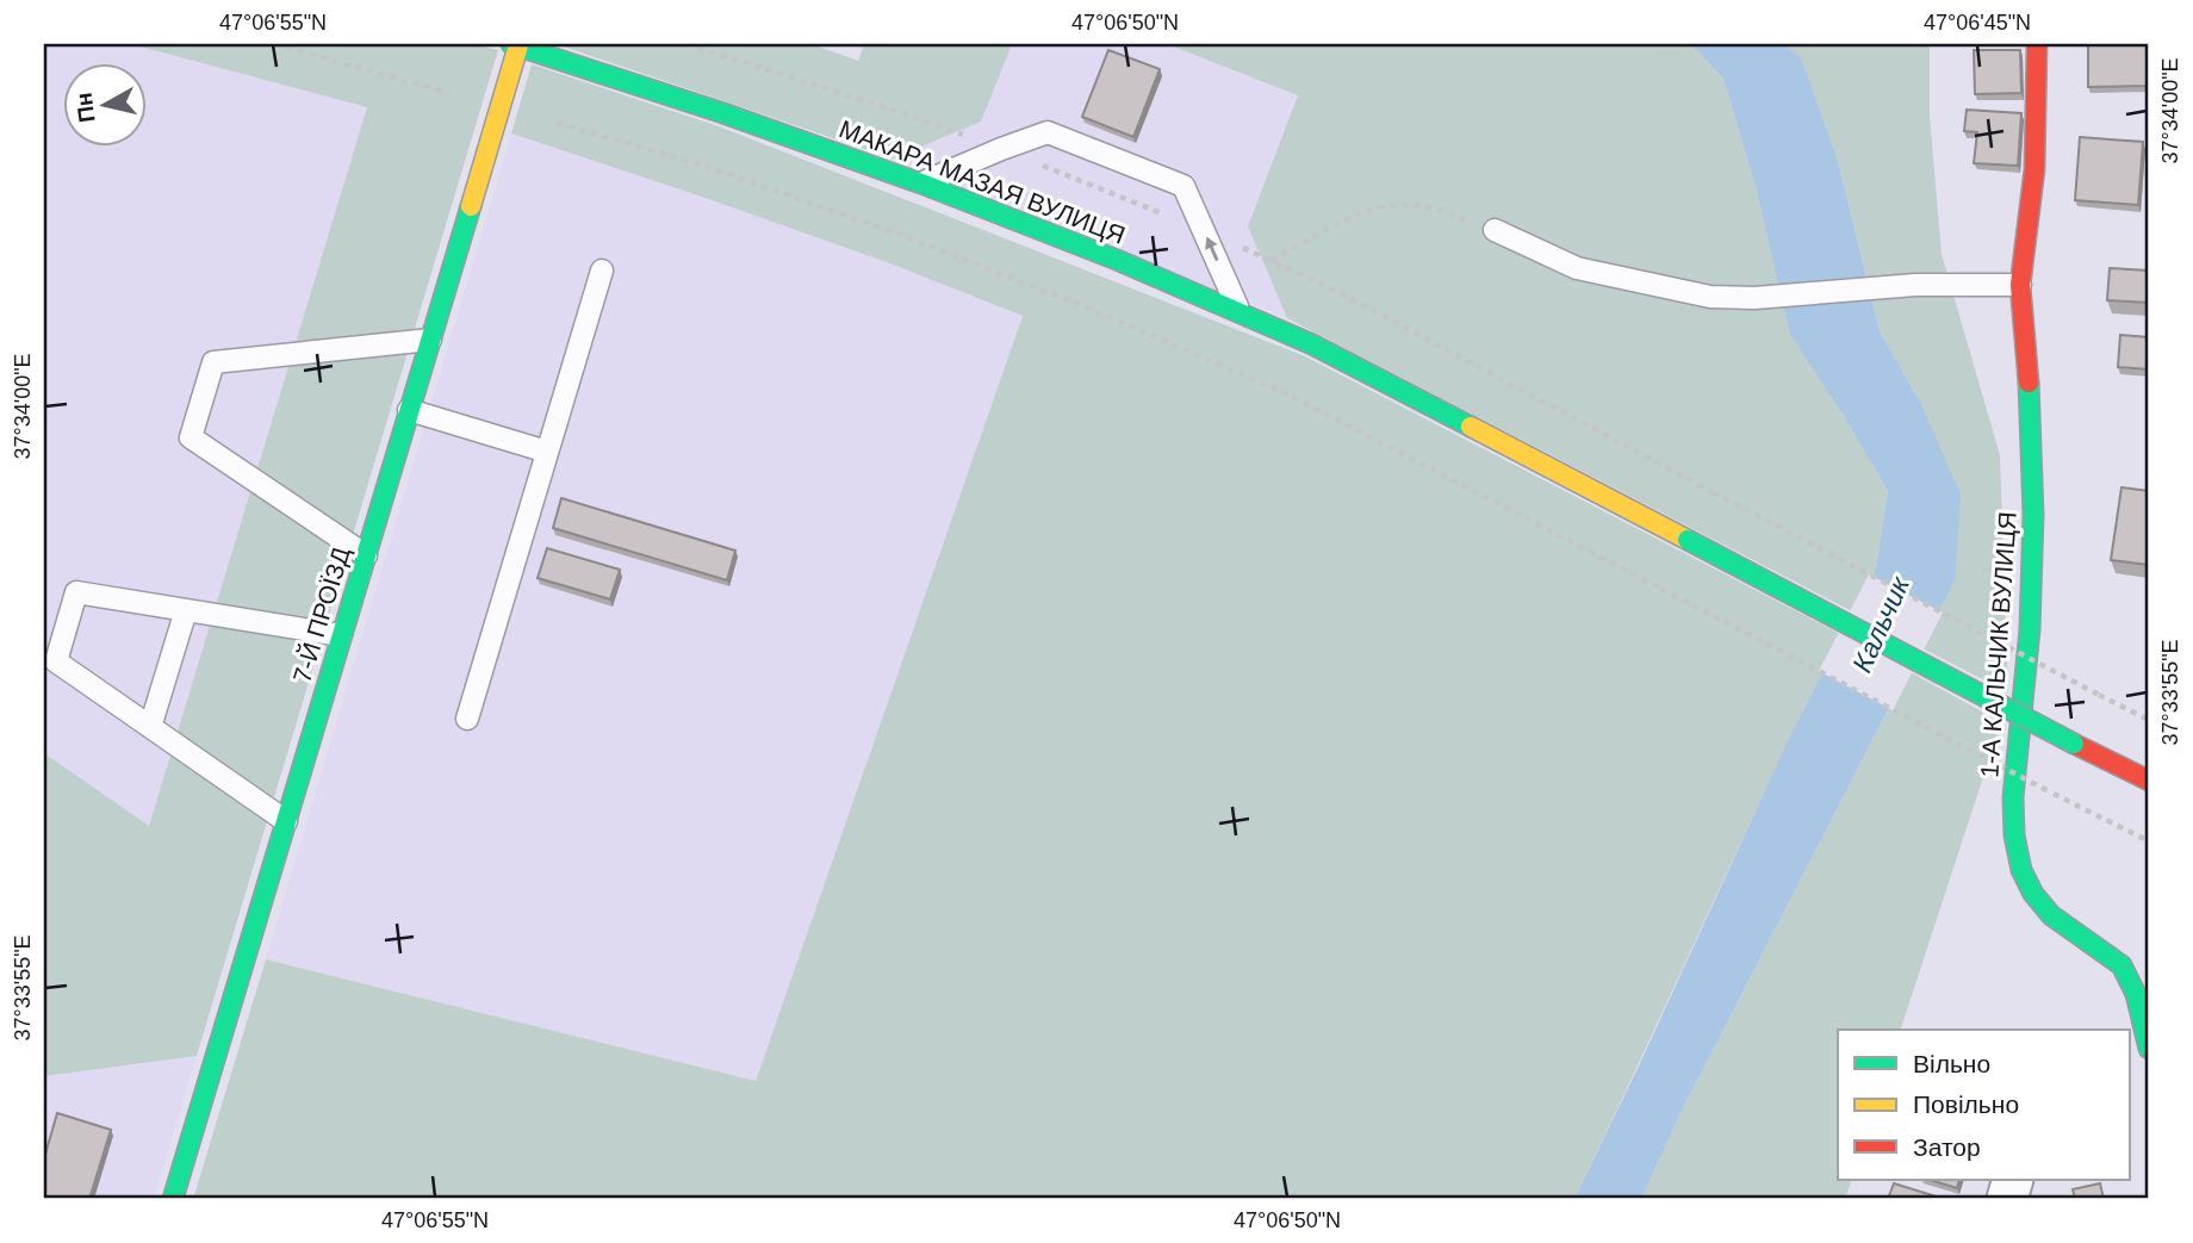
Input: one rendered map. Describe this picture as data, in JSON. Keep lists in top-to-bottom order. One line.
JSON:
{"streets":{"street":["МАКАРА МАЗАЯ ВУЛИЦЯ","7-Й ПРОЇЗД","1-А КАЛЬЧИК ВУЛИЦЯ"]},"crossings":[["МАКАРА МАЗАЯ ВУЛИЦЯ","7-Й ПРОЇЗД"]],"water":["Кальчик"],"legend":["Вільно","Повільно","Затор"],"north":"left","coordinates":["47°06'55\"N","47°06'50\"N","47°06'45\"N","37°34'00\"E","37°33'55\"E"]}
